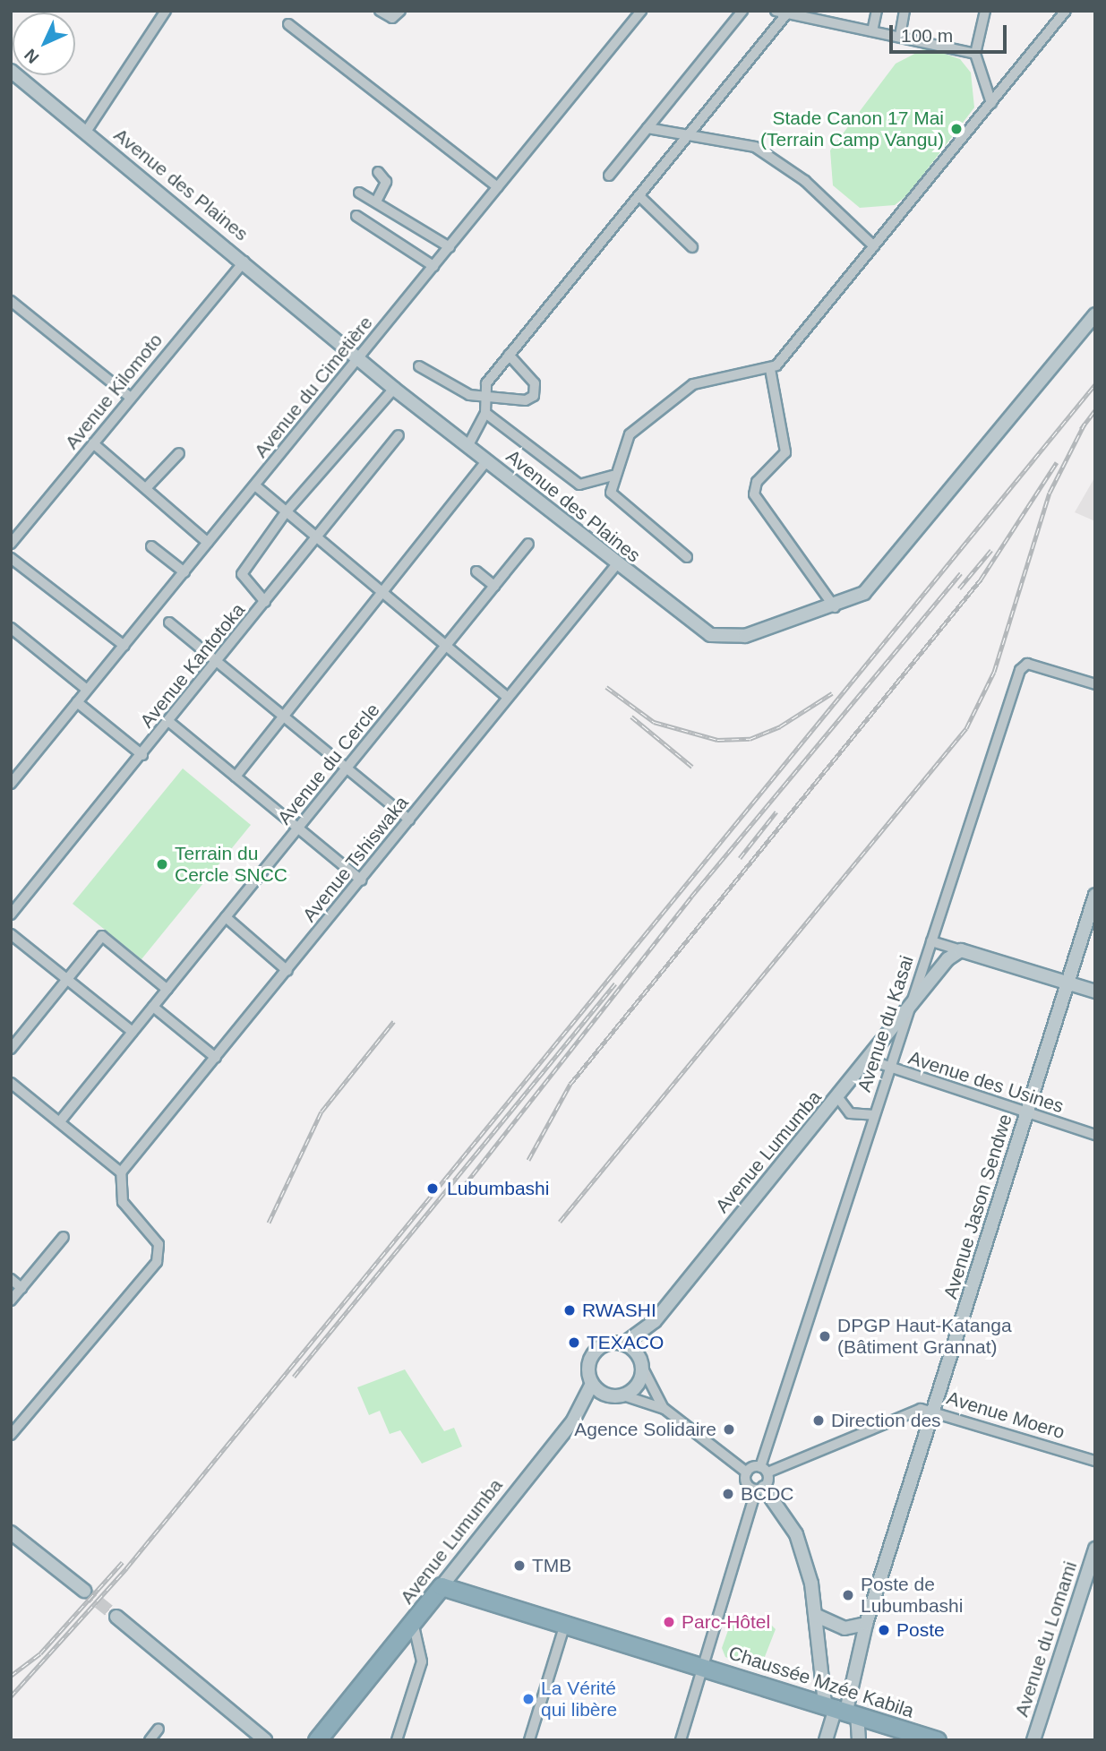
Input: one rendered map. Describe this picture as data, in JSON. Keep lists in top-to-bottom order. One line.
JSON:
{"streets":{"highway":["Avenue Lumumba","Chaussée Mzée Kabila"],"main road":["Avenue des Plaines","Avenue Jason Sendwe","Avenue du Lomami"],"street":["Avenue du Cimetière","Avenue Kilomoto","Avenue Kantotoka","Avenue du Cercle","Avenue Tshiswaka","Avenue du Kasai","Avenue des Usines","Avenue Moero"]},"crossings":[["Avenue des Plaines","Avenue du Cimetière"],["Avenue des Plaines","Avenue Kilomoto"],["Avenue des Plaines","Avenue Tshiswaka"],["Avenue du Kasai","Avenue des Usines"],["Avenue du Kasai","Avenue Lumumba"],["Avenue du Kasai","Avenue Moero"],["Avenue du Kasai","Chaussée Mzée Kabila"],["Avenue des Usines","Avenue Lumumba"],["Avenue des Usines","Avenue Jason Sendwe"],["Avenue Lumumba","Chaussée Mzée Kabila"],["Avenue Jason Sendwe","Avenue Moero"],["Avenue Jason Sendwe","Chaussée Mzée Kabila"]],"places":["Stade Canon 17 Mai (Terrain Camp Vangu)","Terrain du Cercle SNCC","Lubumbashi","RWASHI","DPGP Haut-Katanga (Bâtiment Grannat)","TEXACO","Direction des","Agence Solidaire","BCDC","TMB","Poste de Lubumbashi","Parc-Hôtel","Poste","La Vérité qui libère"],"scale_bar":"100 m","north":"bottom left"}
